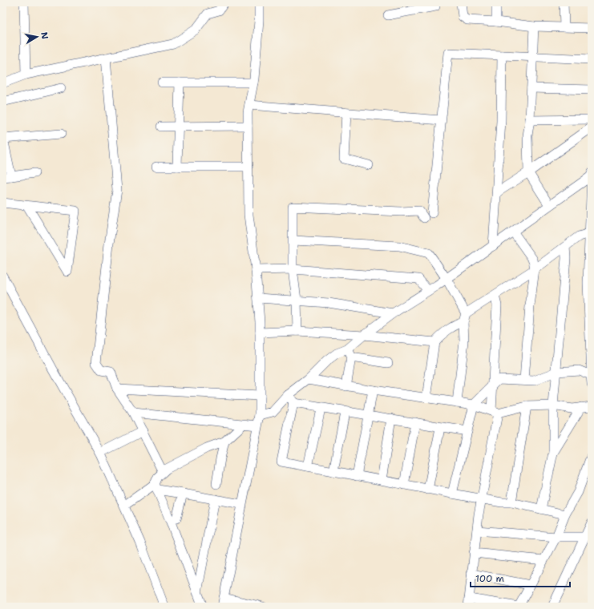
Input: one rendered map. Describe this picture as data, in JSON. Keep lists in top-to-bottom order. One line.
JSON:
{"scale_bar":"100 m","north":"right"}
